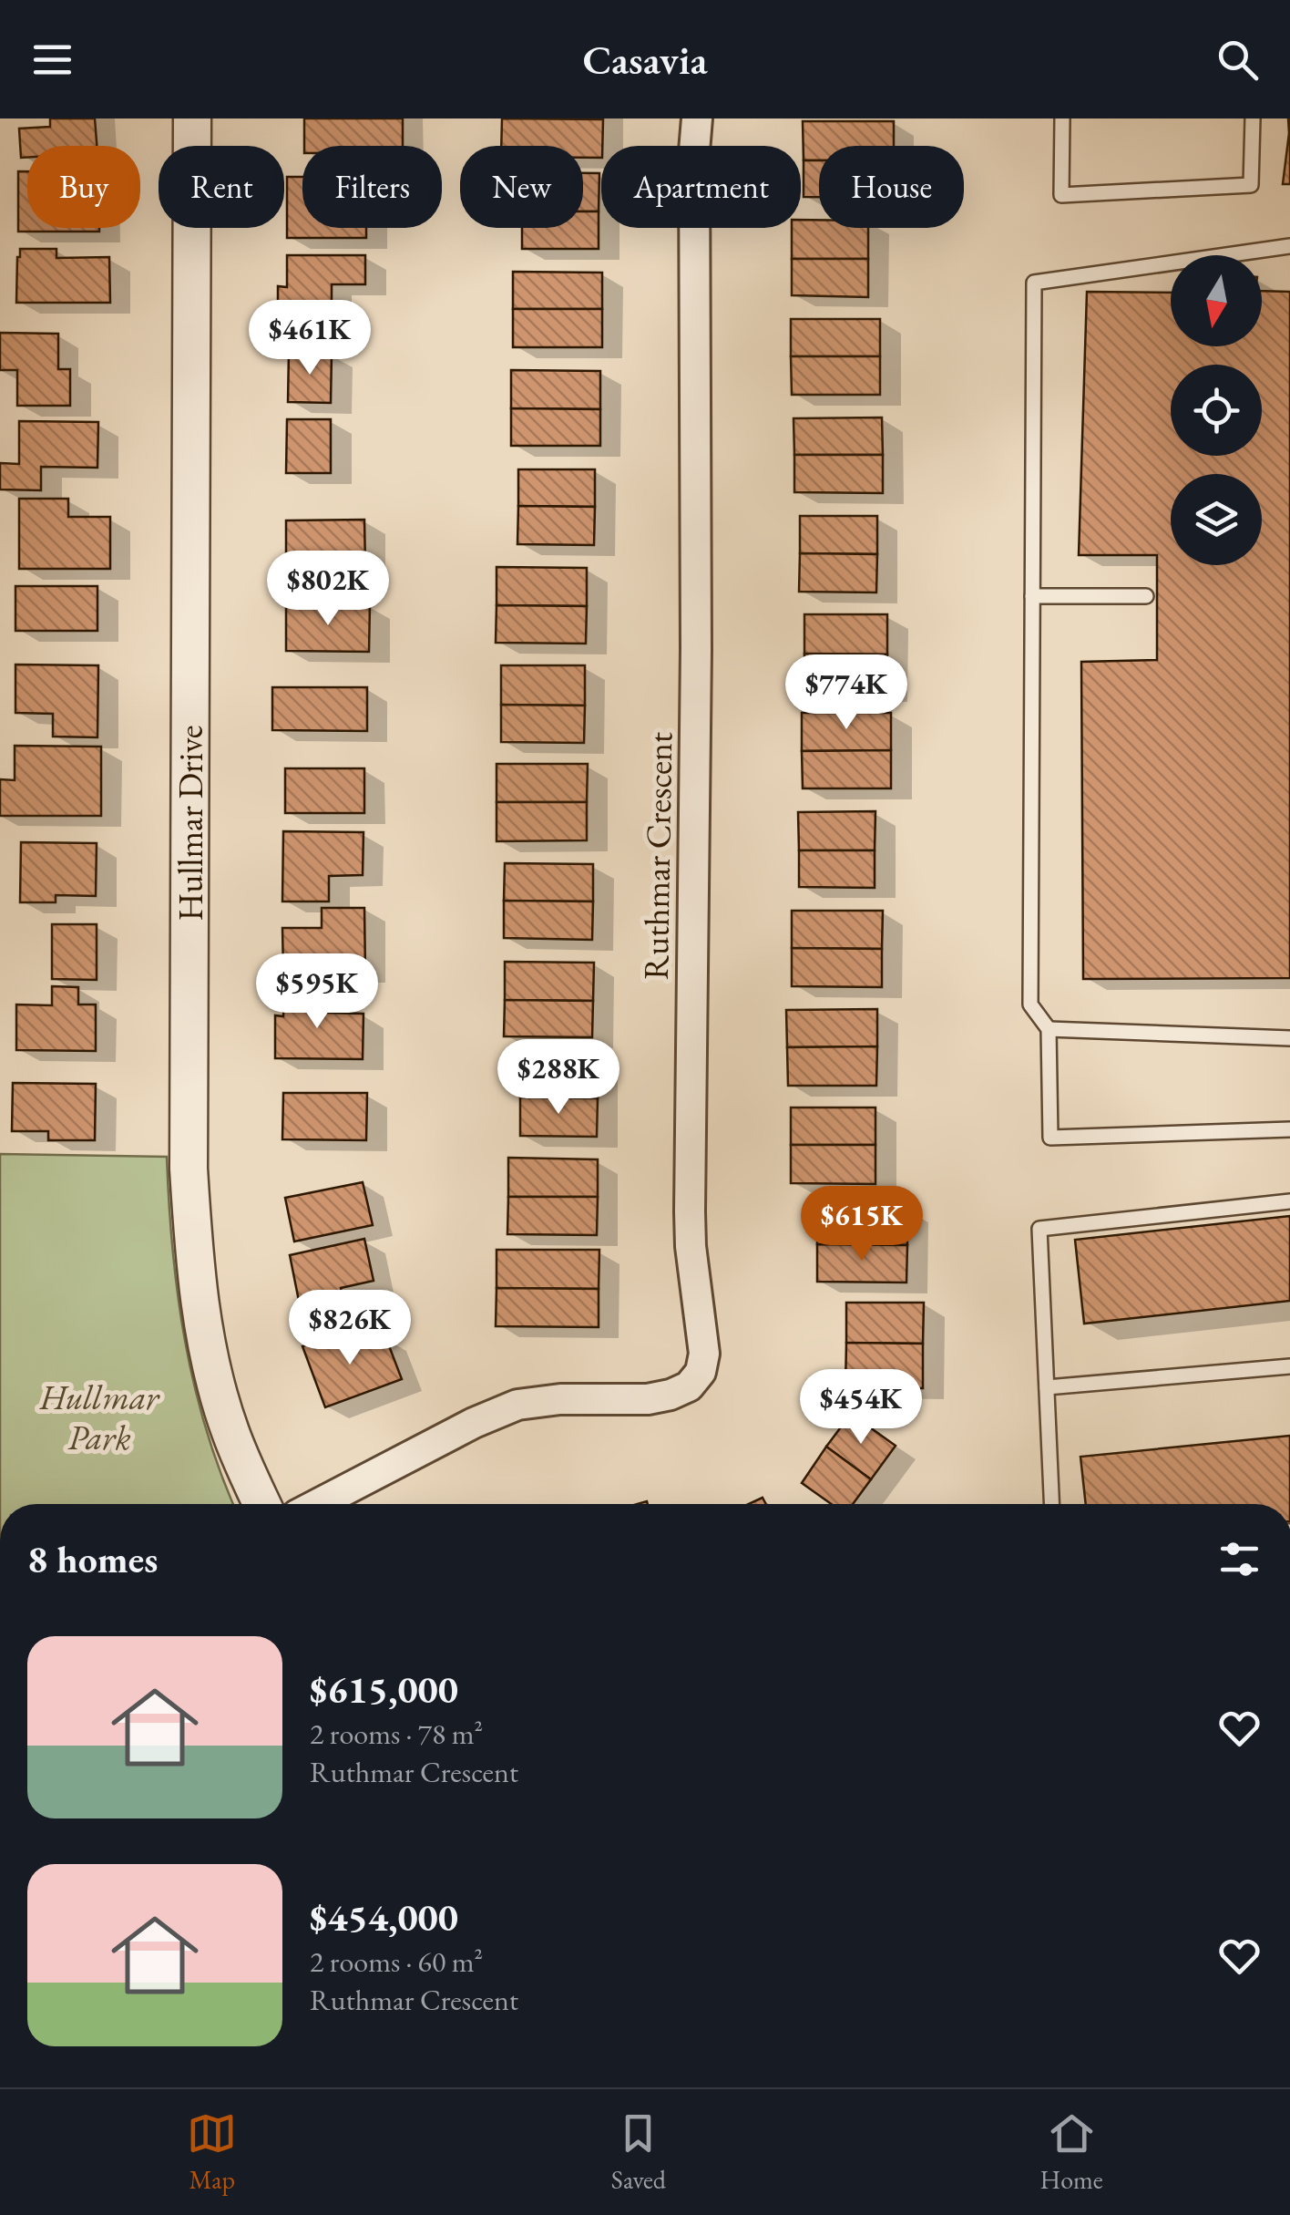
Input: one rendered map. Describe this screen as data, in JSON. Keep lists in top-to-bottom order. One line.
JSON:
{"streets":{"street":["Hullmar Drive","Ruthmar Crescent"]},"parks":["Hullmar Park"],"north":"bottom","page":{"header":"Casavia","chip":["Buy","Rent","Filters","New","Apartment","House"],"price":["$461K","$802K","$774K","$595K","$288K","$615K","$826K","$454K"],"heading":"8 homes","list":[{"name":"$615,000","note":"2 rooms · 78 m² · Ruthmar Crescent"},{"name":"$454,000","note":"2 rooms · 60 m² · Ruthmar Crescent"}],"tabs":["Map","Saved","Home"]}}
